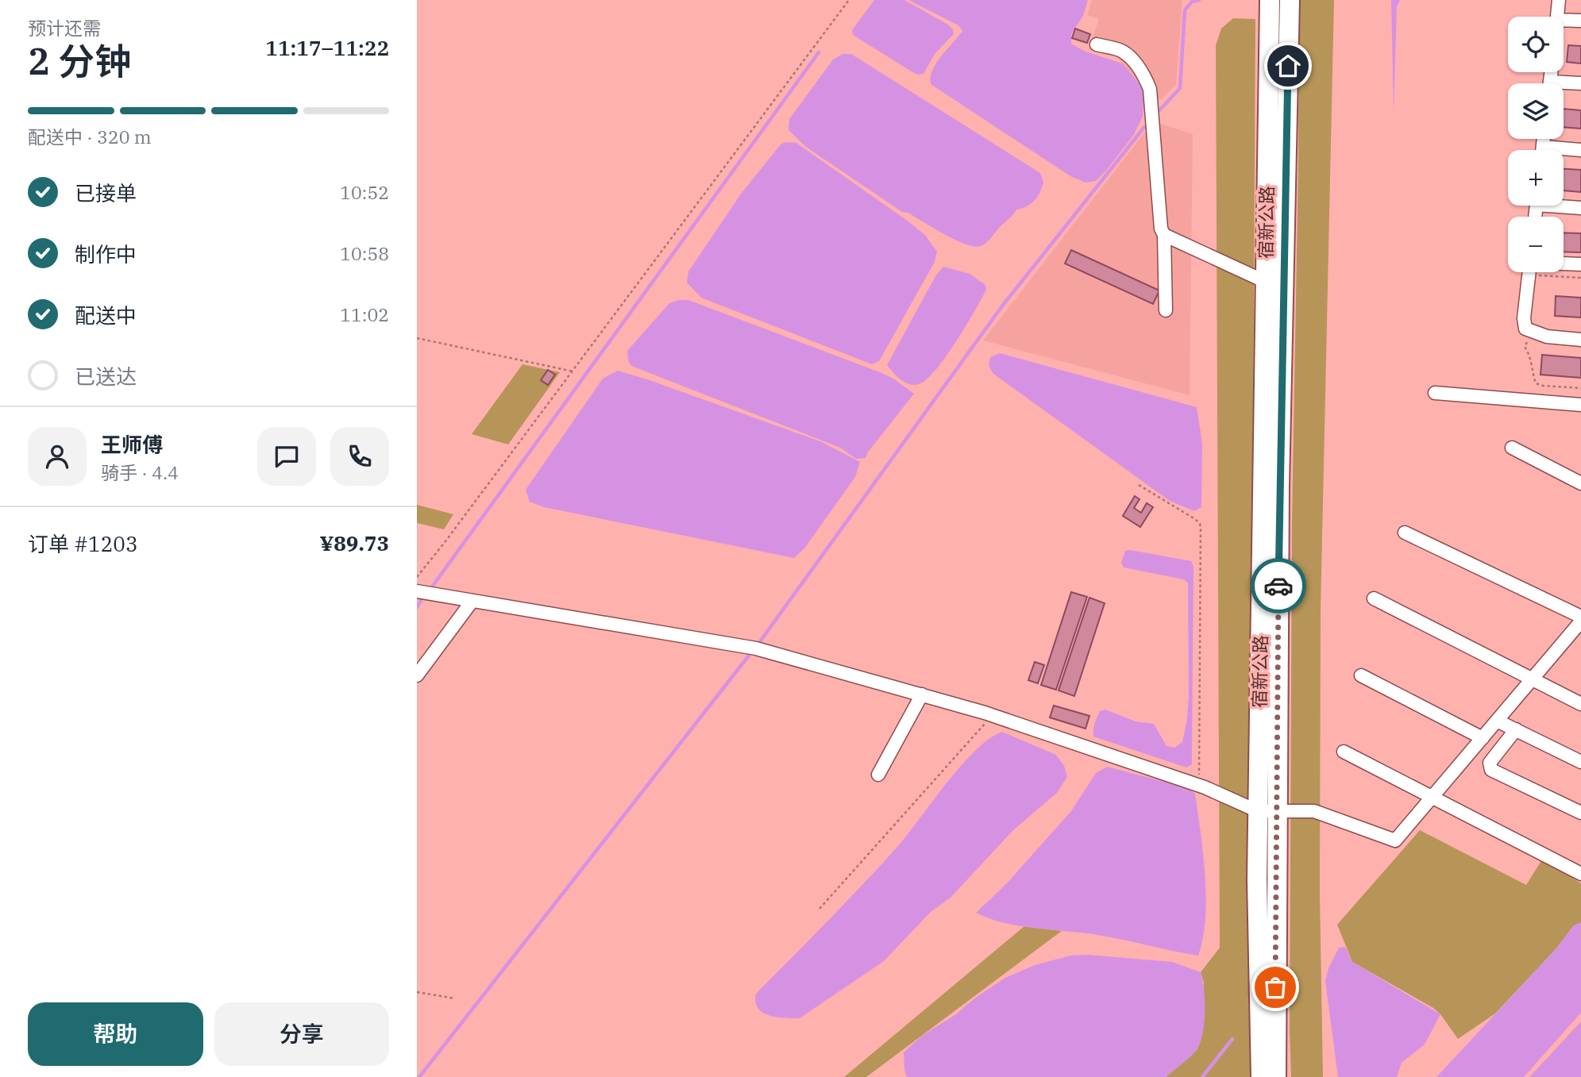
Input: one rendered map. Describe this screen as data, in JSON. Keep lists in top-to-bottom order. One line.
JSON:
{"streets":{"highway":["宿新公路"]},"page":{"heading":["2 分钟","预计还需","11:17–11:22"],"panel":["王师傅","骑手 · 4.4","订单 #1203","¥89.73"],"map_buttons":["+","−"],"bar":"配送中 · 320 m","list":[["已接单","10:52"],["制作中","10:58"],["配送中","11:02"],"已送达"],"buttons":["帮助","分享"]}}
